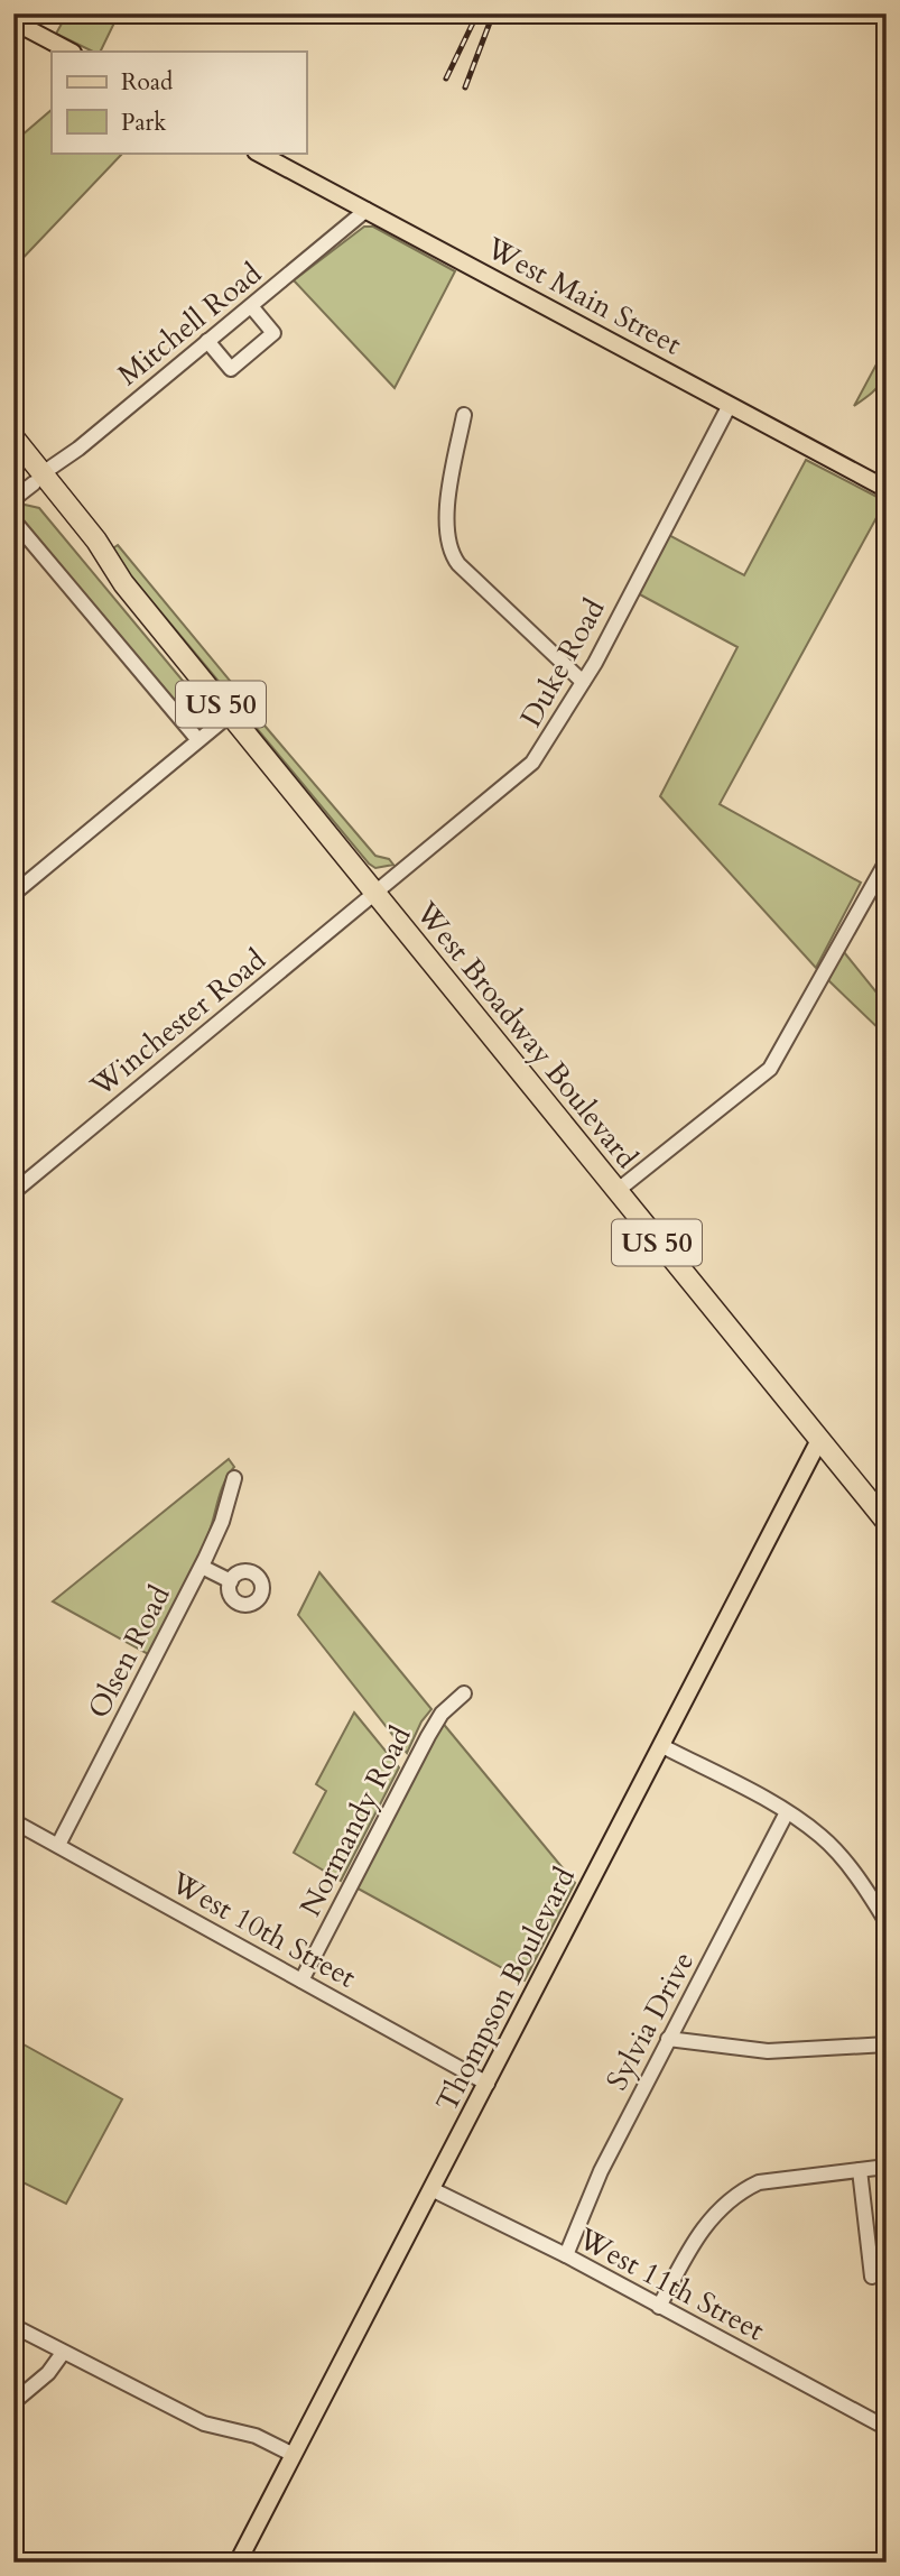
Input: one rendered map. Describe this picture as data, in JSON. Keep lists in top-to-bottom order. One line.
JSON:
{"streets":{"highway":["US 50","West Broadway Boulevard"],"main road":["West Main Street","Thompson Boulevard"],"street":["Mitchell Road","Duke Road","Winchester Road","Olsen Road","Normandy Road","West 10th Street","Sylvia Drive","West 11th Street"]},"crossings":[["West Main Street","Mitchell Road"],["West Main Street","Duke Road"],["Mitchell Road","West Broadway Boulevard"],["Duke Road","Winchester Road"],["Duke Road","West Broadway Boulevard"],["Winchester Road","West Broadway Boulevard"],["West Broadway Boulevard","Thompson Boulevard"],["Olsen Road","West 10th Street"],["Normandy Road","West 10th Street"],["West 10th Street","Thompson Boulevard"],["Thompson Boulevard","West 11th Street"],["Sylvia Drive","West 11th Street"]],"legend":["Road","Park"]}
